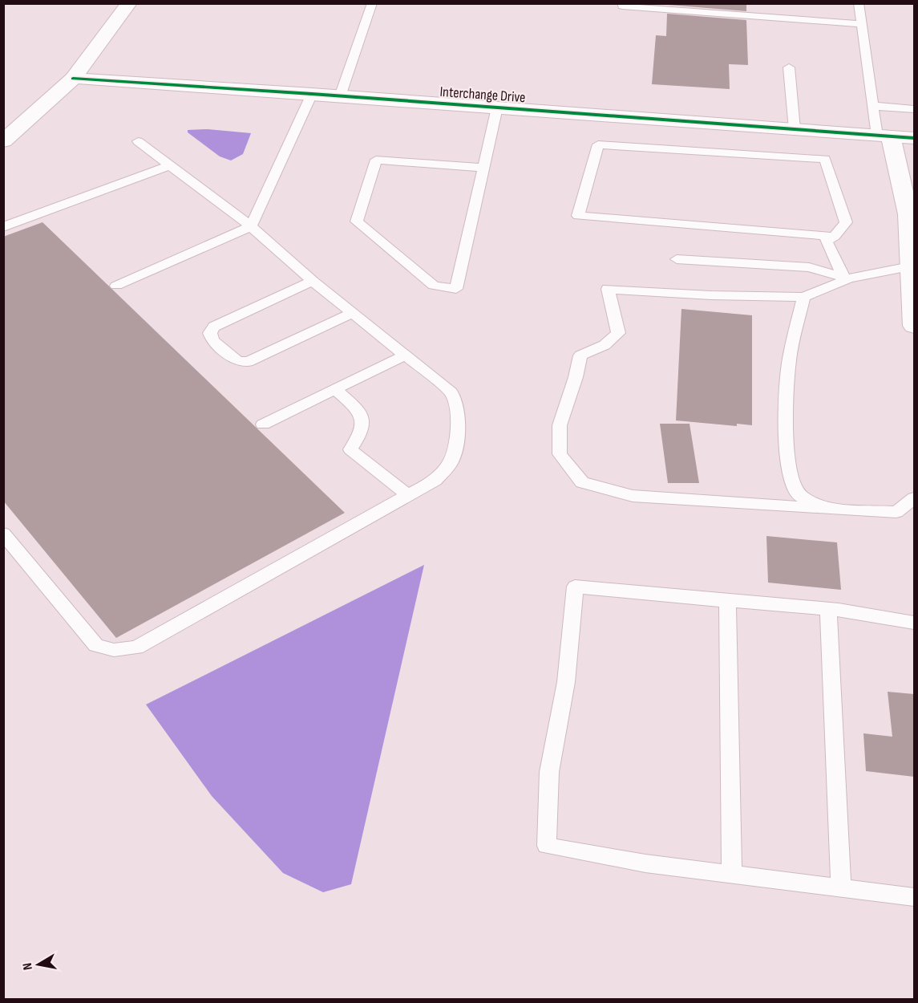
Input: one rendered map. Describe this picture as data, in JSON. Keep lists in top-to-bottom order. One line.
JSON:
{"streets":{"street":["Interchange Drive"]},"north":"left"}
